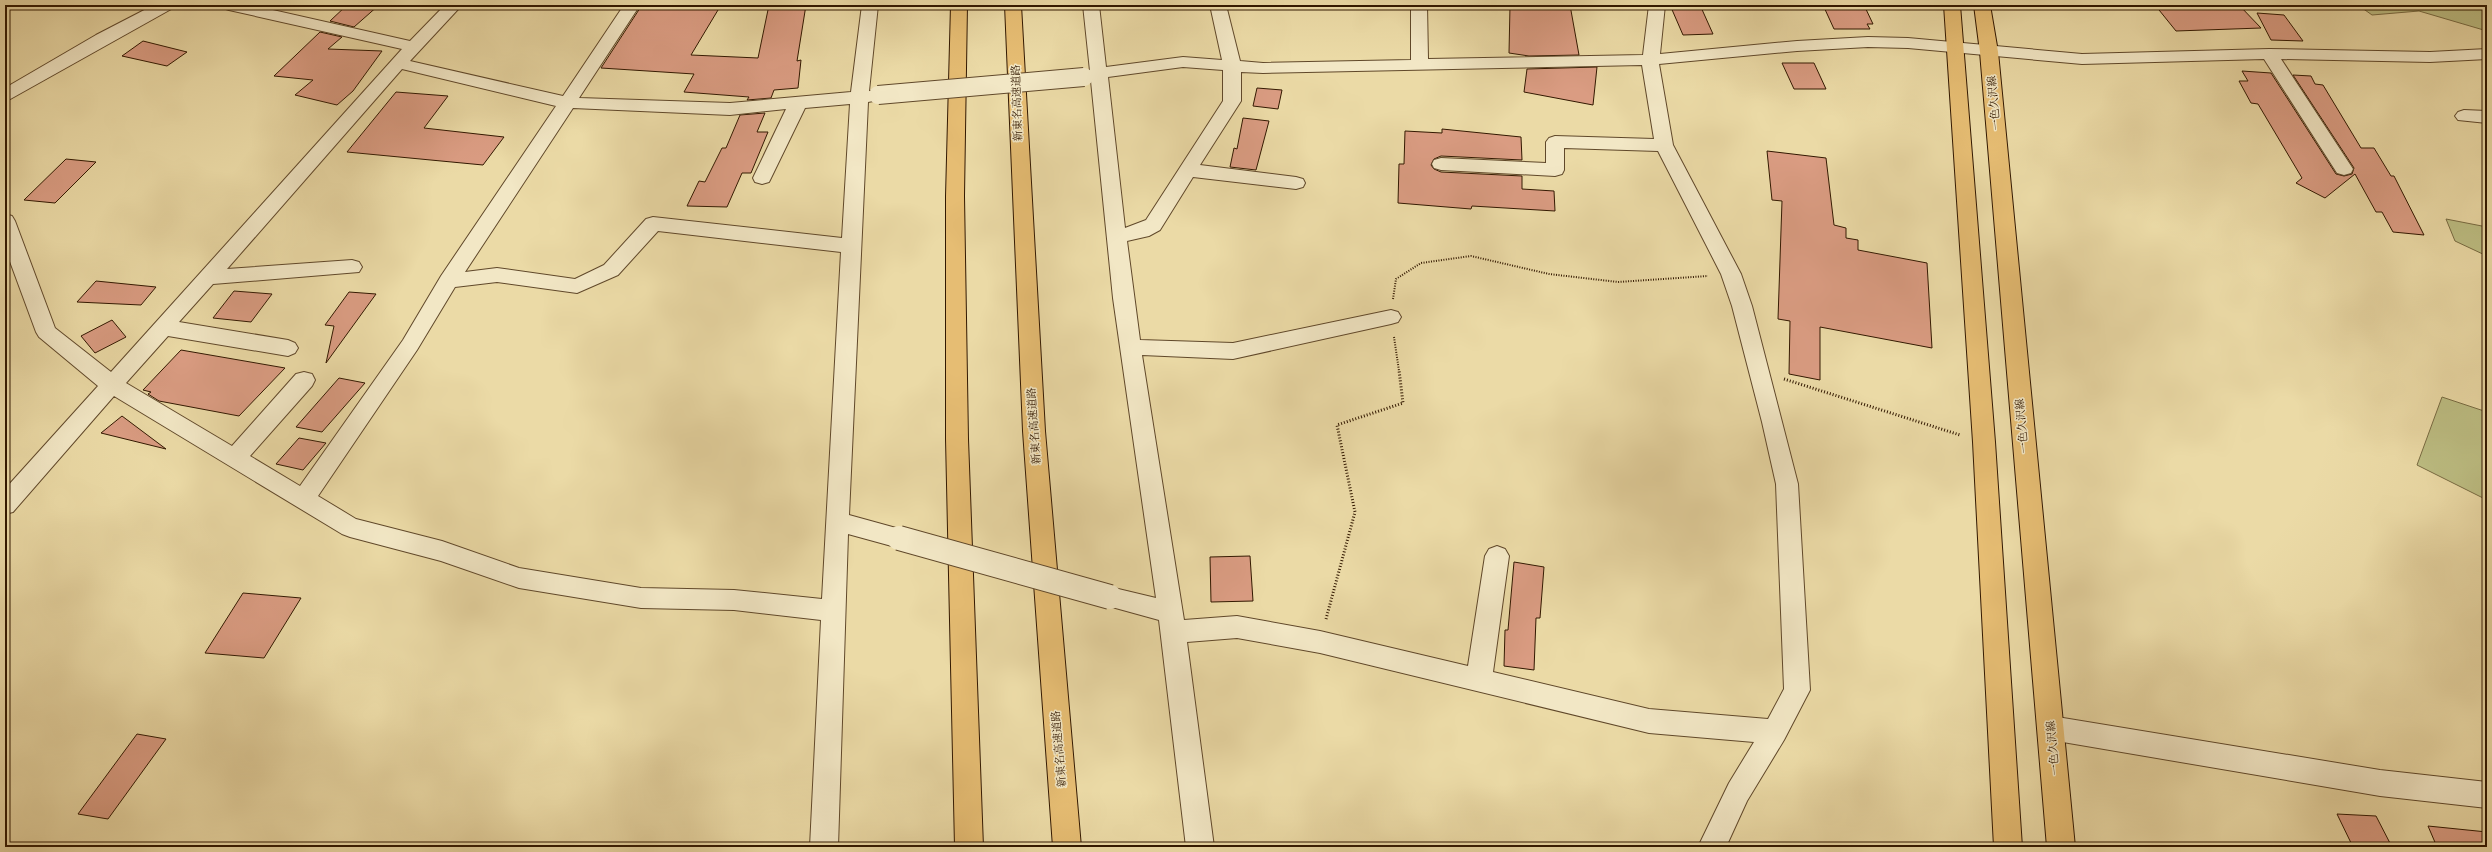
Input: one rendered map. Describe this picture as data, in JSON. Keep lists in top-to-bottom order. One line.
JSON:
{"streets":{"main road":["新東名高速道路","一色久沢線"]}}
